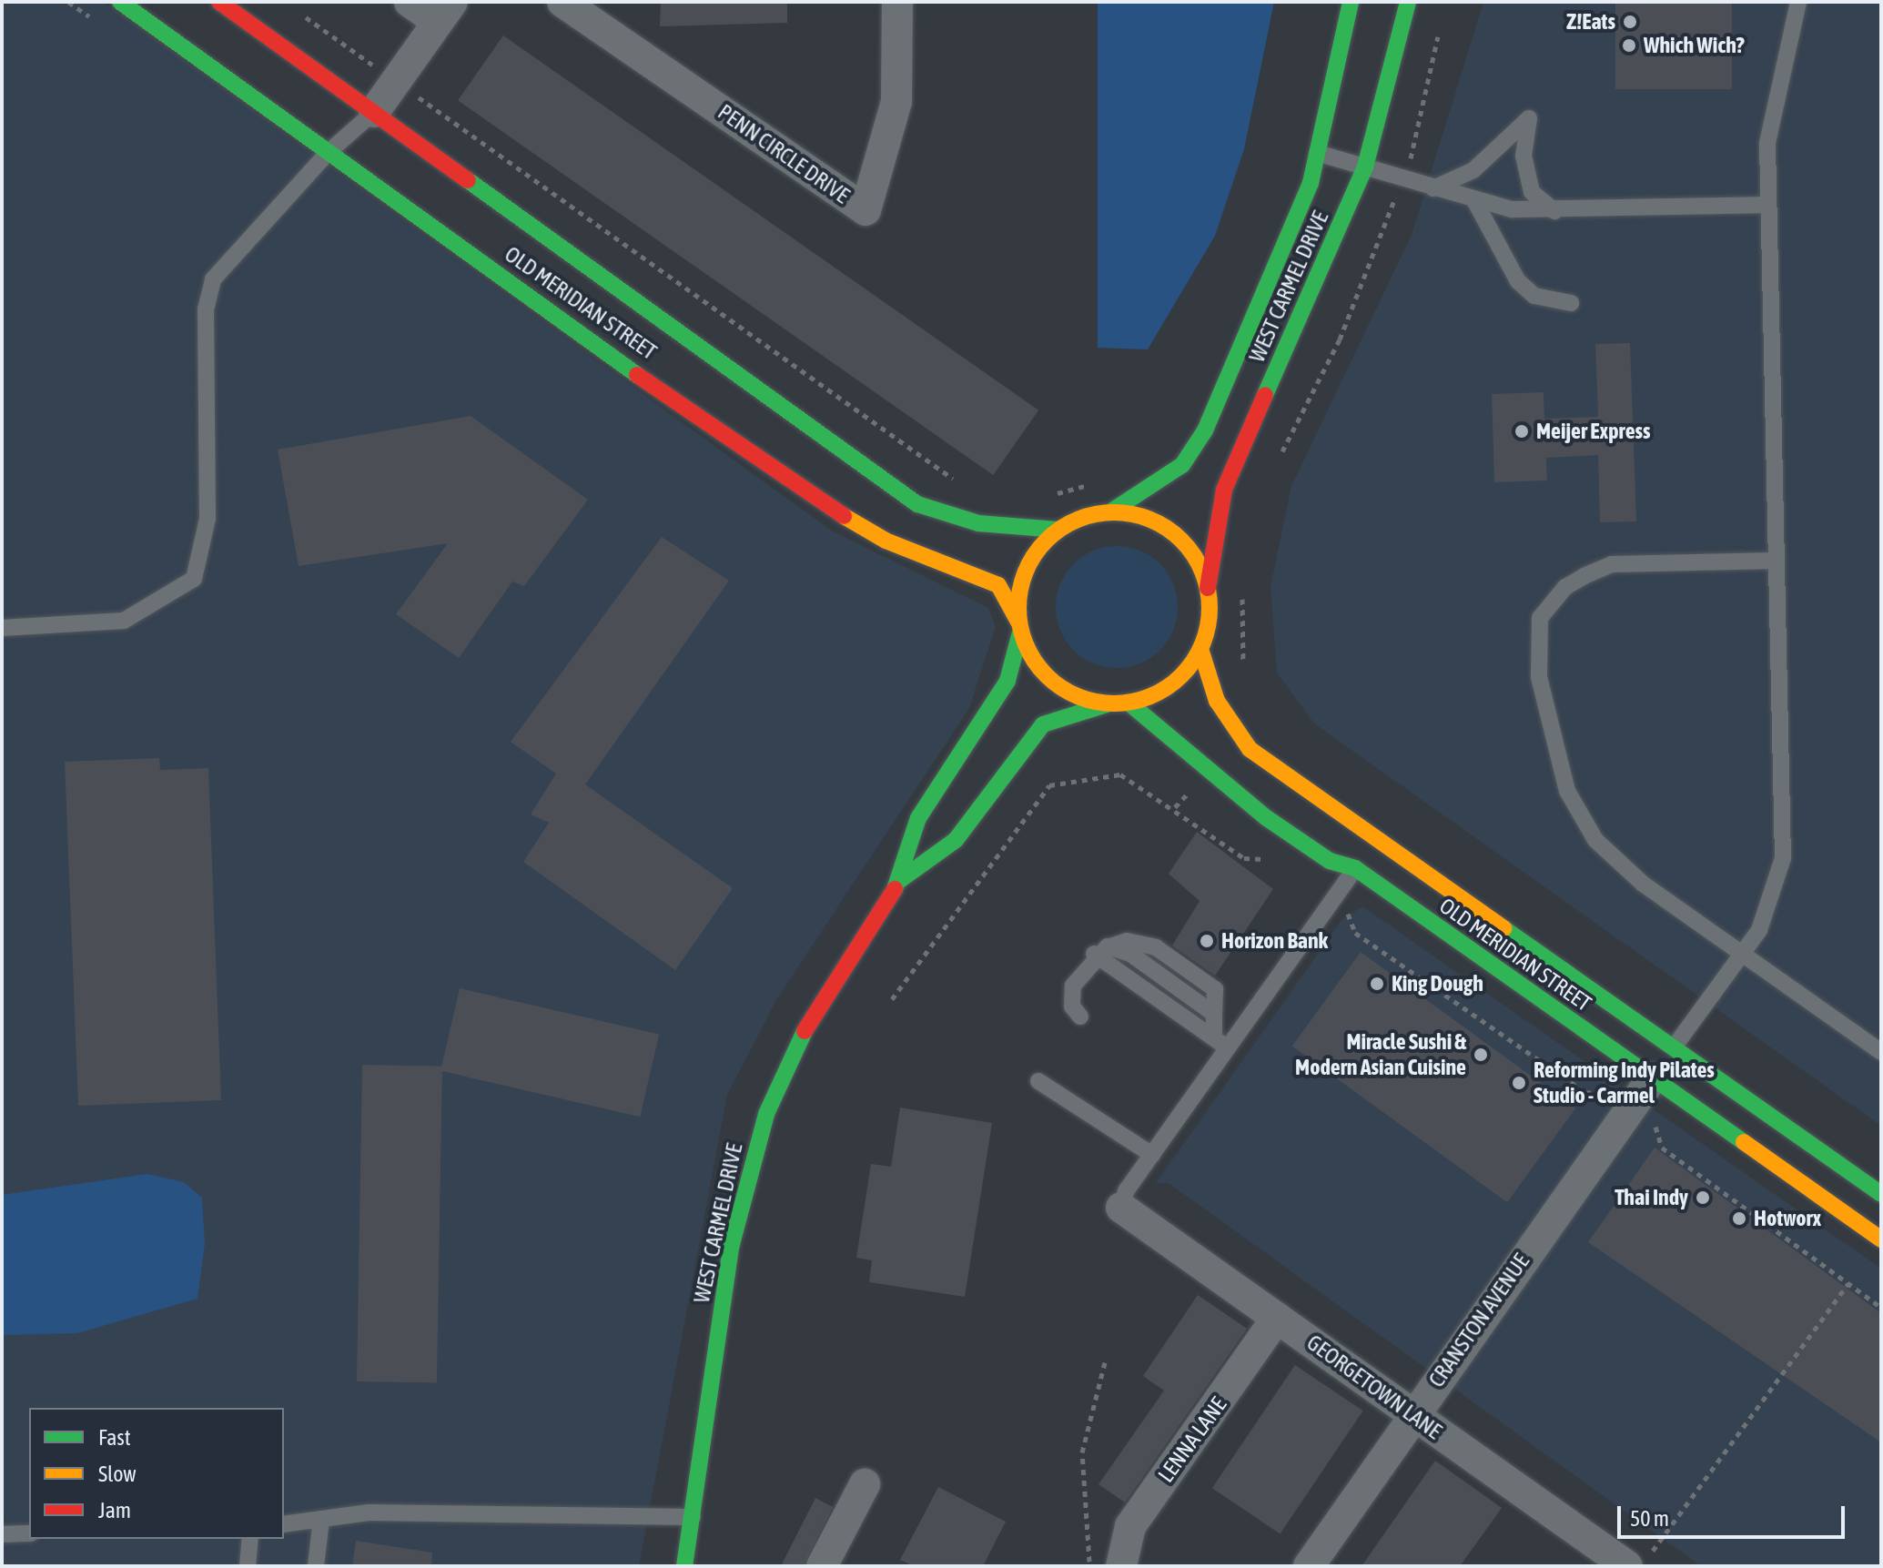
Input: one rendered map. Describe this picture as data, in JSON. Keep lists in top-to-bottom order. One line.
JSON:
{"streets":{"main road":["WEST CARMEL DRIVE","OLD MERIDIAN STREET"],"street":["PENN CIRCLE DRIVE","CRANSTON AVENUE","GEORGETOWN LANE","LENNA LANE"]},"crossings":[["WEST CARMEL DRIVE","OLD MERIDIAN STREET"],["OLD MERIDIAN STREET","CRANSTON AVENUE"],["CRANSTON AVENUE","GEORGETOWN LANE"],["GEORGETOWN LANE","LENNA LANE"]],"places":["Z!Eats","Which Wich?","Meijer Express","Horizon Bank","King Dough","Miracle Sushi & Modern Asian Cuisine","Reforming Indy Pilates Studio - Carmel","Thai Indy","Hotworx"],"legend":["Fast","Slow","Jam"],"scale_bar":"50 m"}
